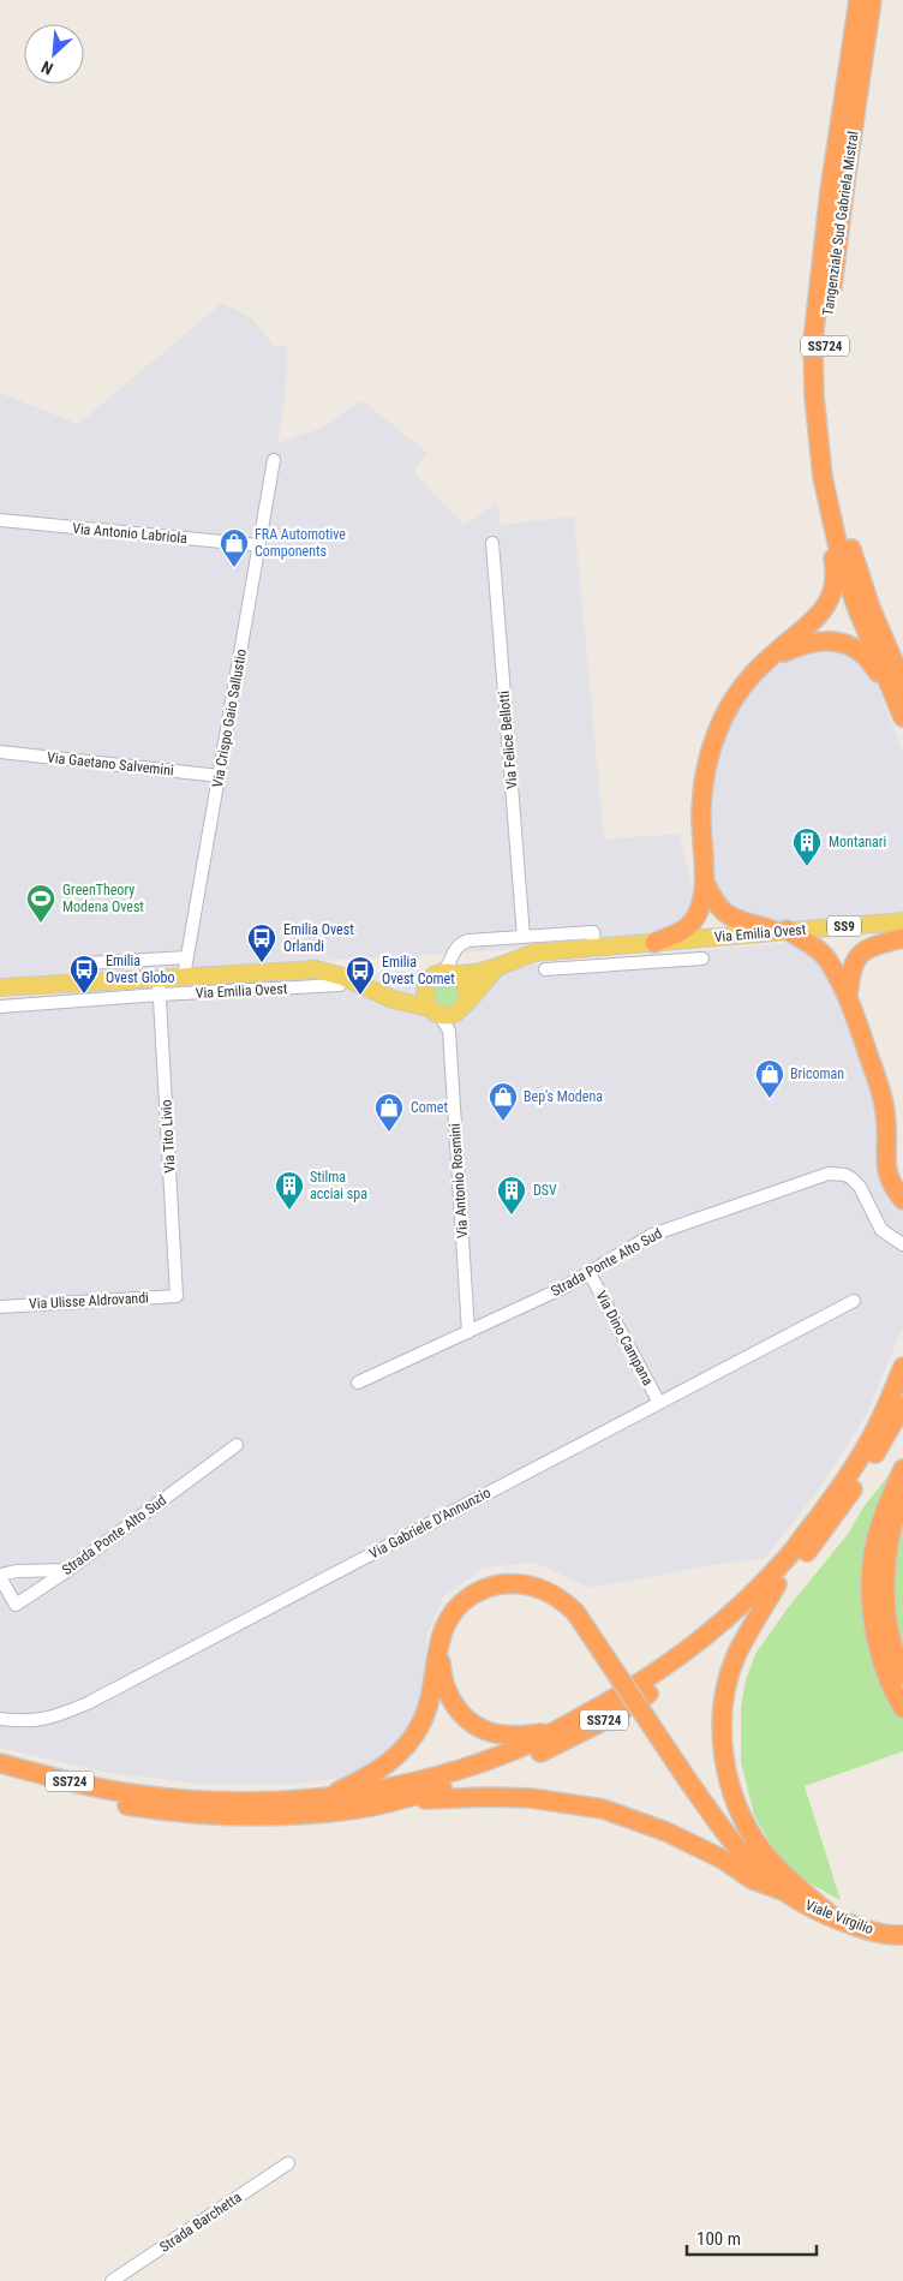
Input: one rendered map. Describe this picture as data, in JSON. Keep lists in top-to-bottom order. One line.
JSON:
{"streets":{"highway":["Tangenziale Sud Gabriela Mistral","SS724","Viale Virgilio"],"main road":["SS9","Via Emilia Ovest"],"street":["Via Antonio Labriola","Via Crispo Gaio Sallustio","Via Felice Bellotti","Via Gaetano Salvemini","Via Tito Livio","Via Antonio Rosmini","Strada Ponte Alto Sud","Via Ulisse Aldrovandi","Via Dino Campana","Via Gabriele D'Annunzio","Strada Barchetta"]},"crossings":[["Tangenziale Sud Gabriela Mistral","SS724"],["Via Antonio Labriola","Via Crispo Gaio Sallustio"],["Via Crispo Gaio Sallustio","Via Gaetano Salvemini"],["Via Crispo Gaio Sallustio","Via Emilia Ovest"],["Via Emilia Ovest","Via Tito Livio"],["Via Tito Livio","Via Ulisse Aldrovandi"],["Via Antonio Rosmini","Strada Ponte Alto Sud"],["Strada Ponte Alto Sud","Via Dino Campana"],["Via Dino Campana","Via Gabriele D'Annunzio"]],"places":{"shop":["FRA Automotive Components","Bricoman","Bep's Modena","Comet"],"building":["Montanari","Stilma acciai spa","DSV"],"sports":["GreenTheory Modena Ovest"],"bus stop":["Emilia Ovest Orlandi","Emilia Ovest Globo","Emilia Ovest Comet"]},"scale_bar":"100 m","north":"bottom left"}
